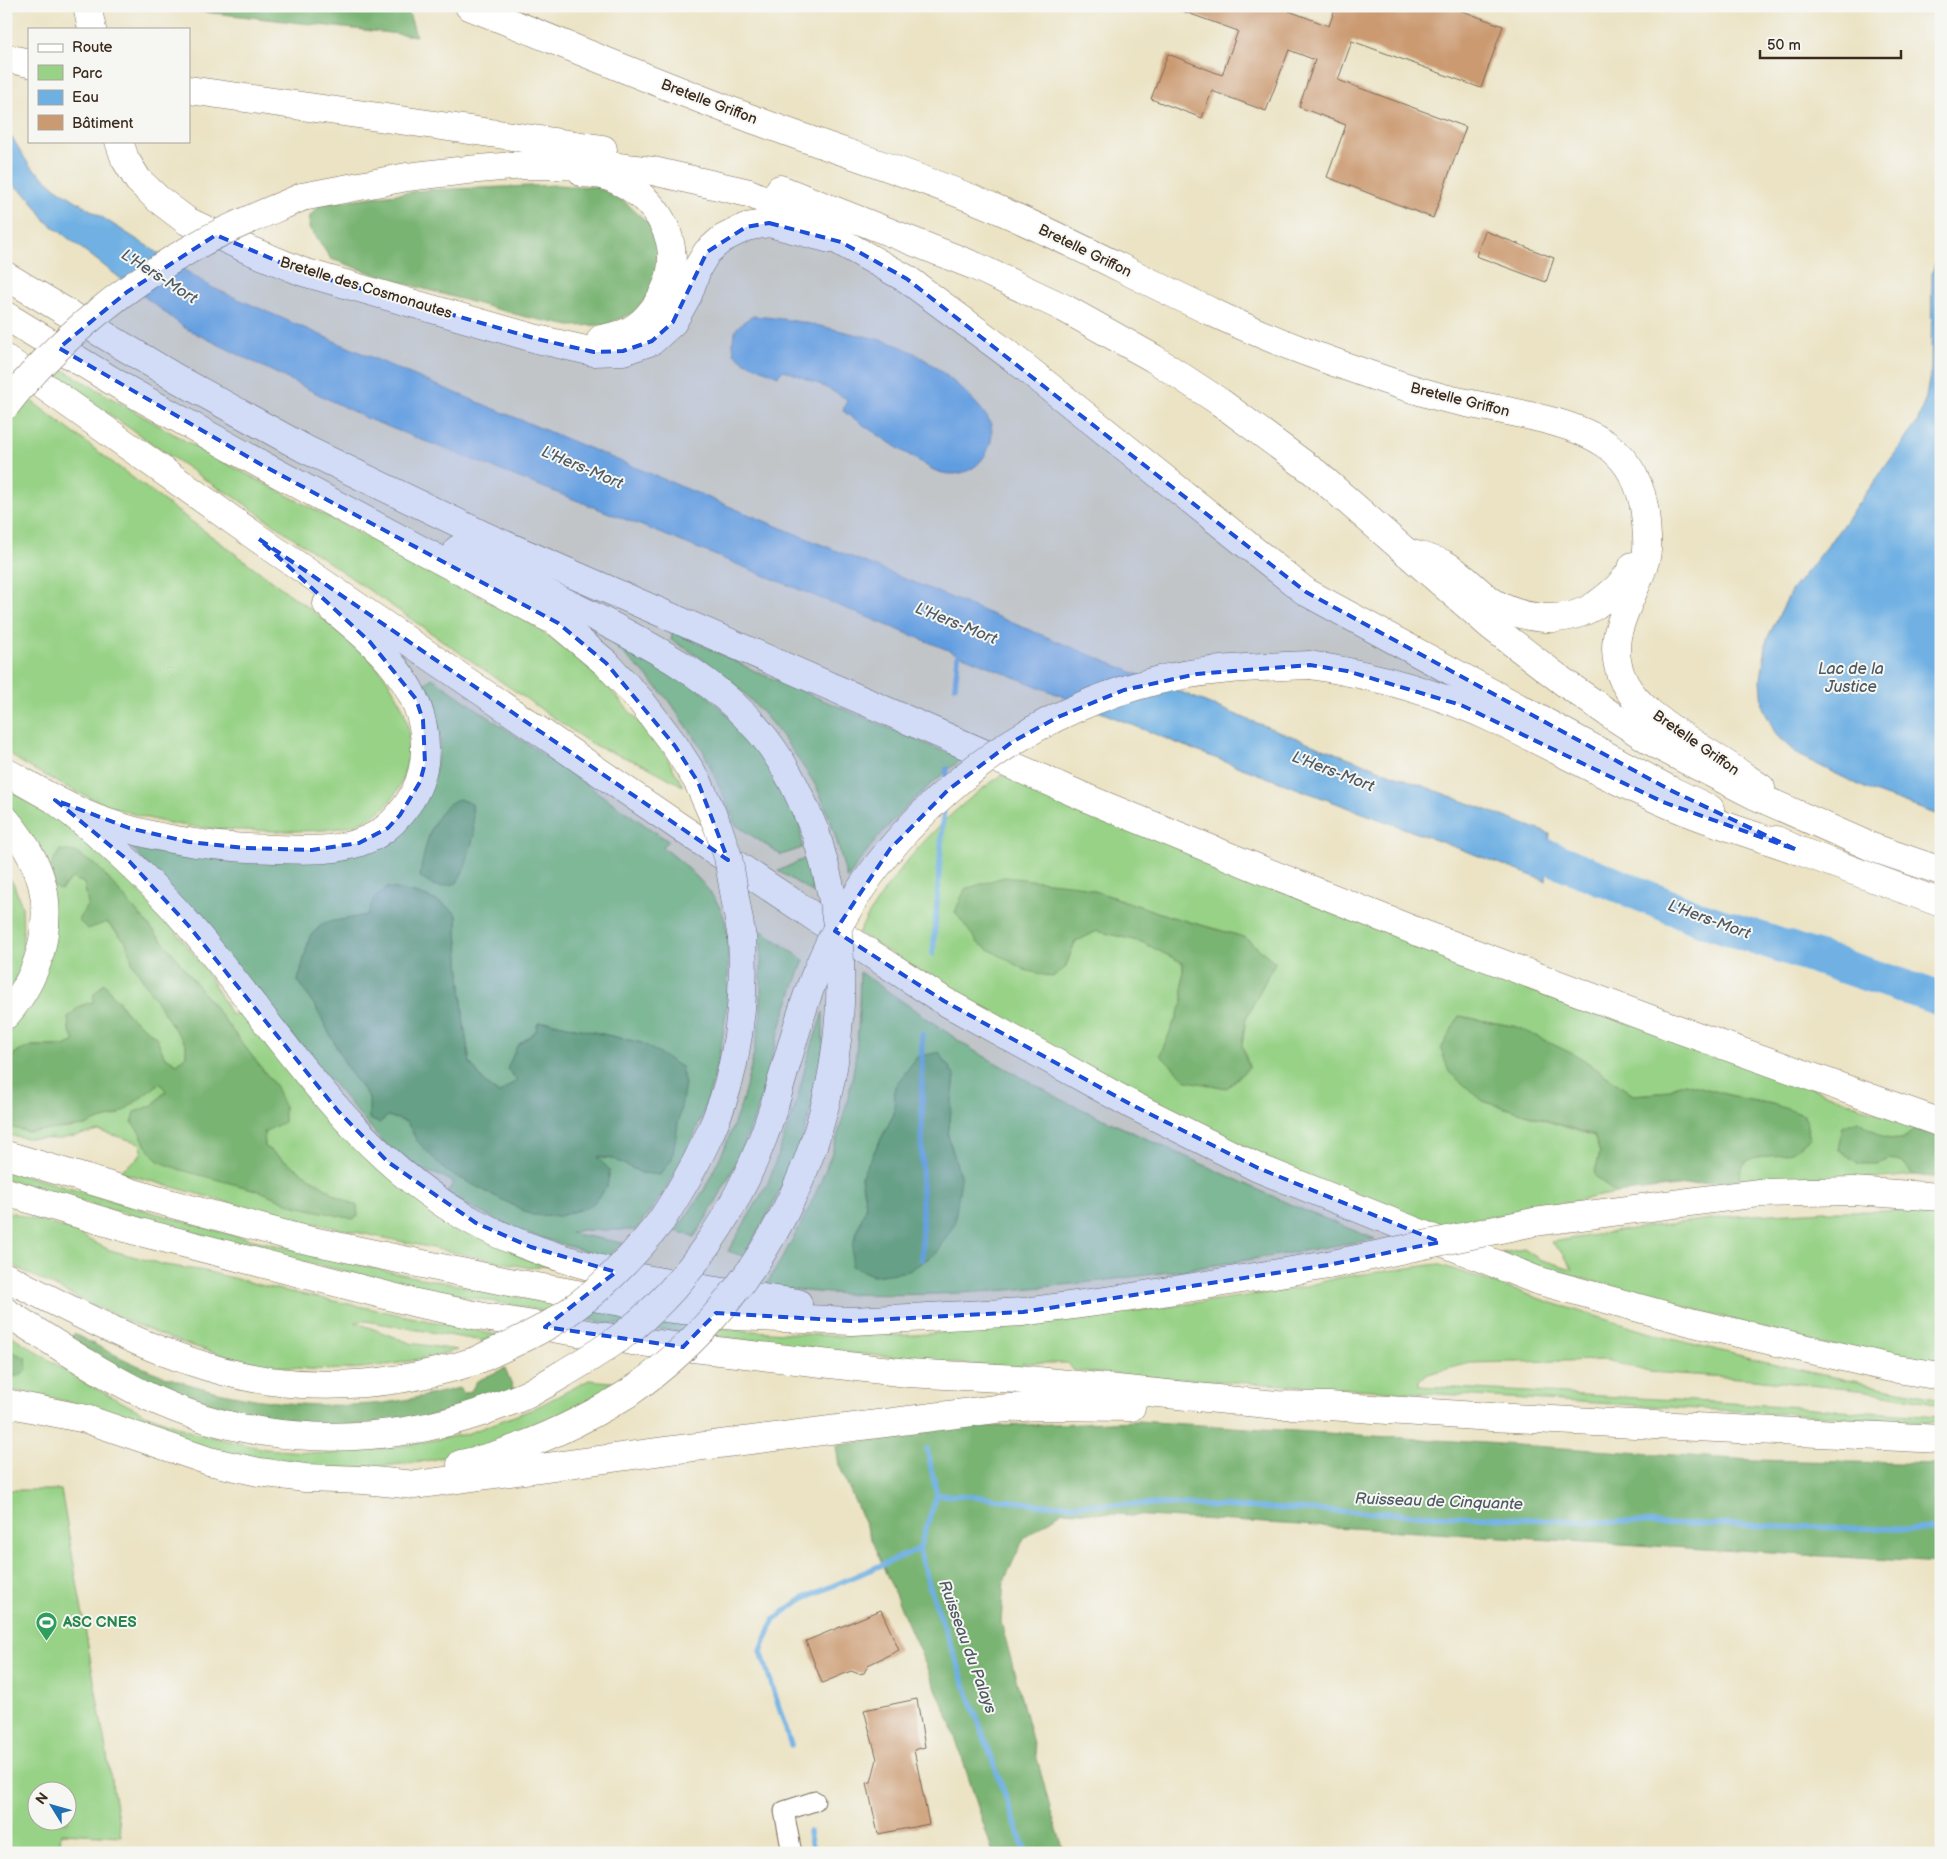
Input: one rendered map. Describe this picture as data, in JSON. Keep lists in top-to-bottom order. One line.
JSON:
{"streets":{"main road":["Bretelle Griffon","Bretelle des Cosmonautes"]},"water":["L'Hers-Mort","Lac de la Justice","Ruisseau de Cinquante","Ruisseau du Palays"],"places":{"sports":["ASC CNES"]},"legend":["Route","Parc","Eau","Bâtiment"],"scale_bar":"50 m","north":"top left"}
